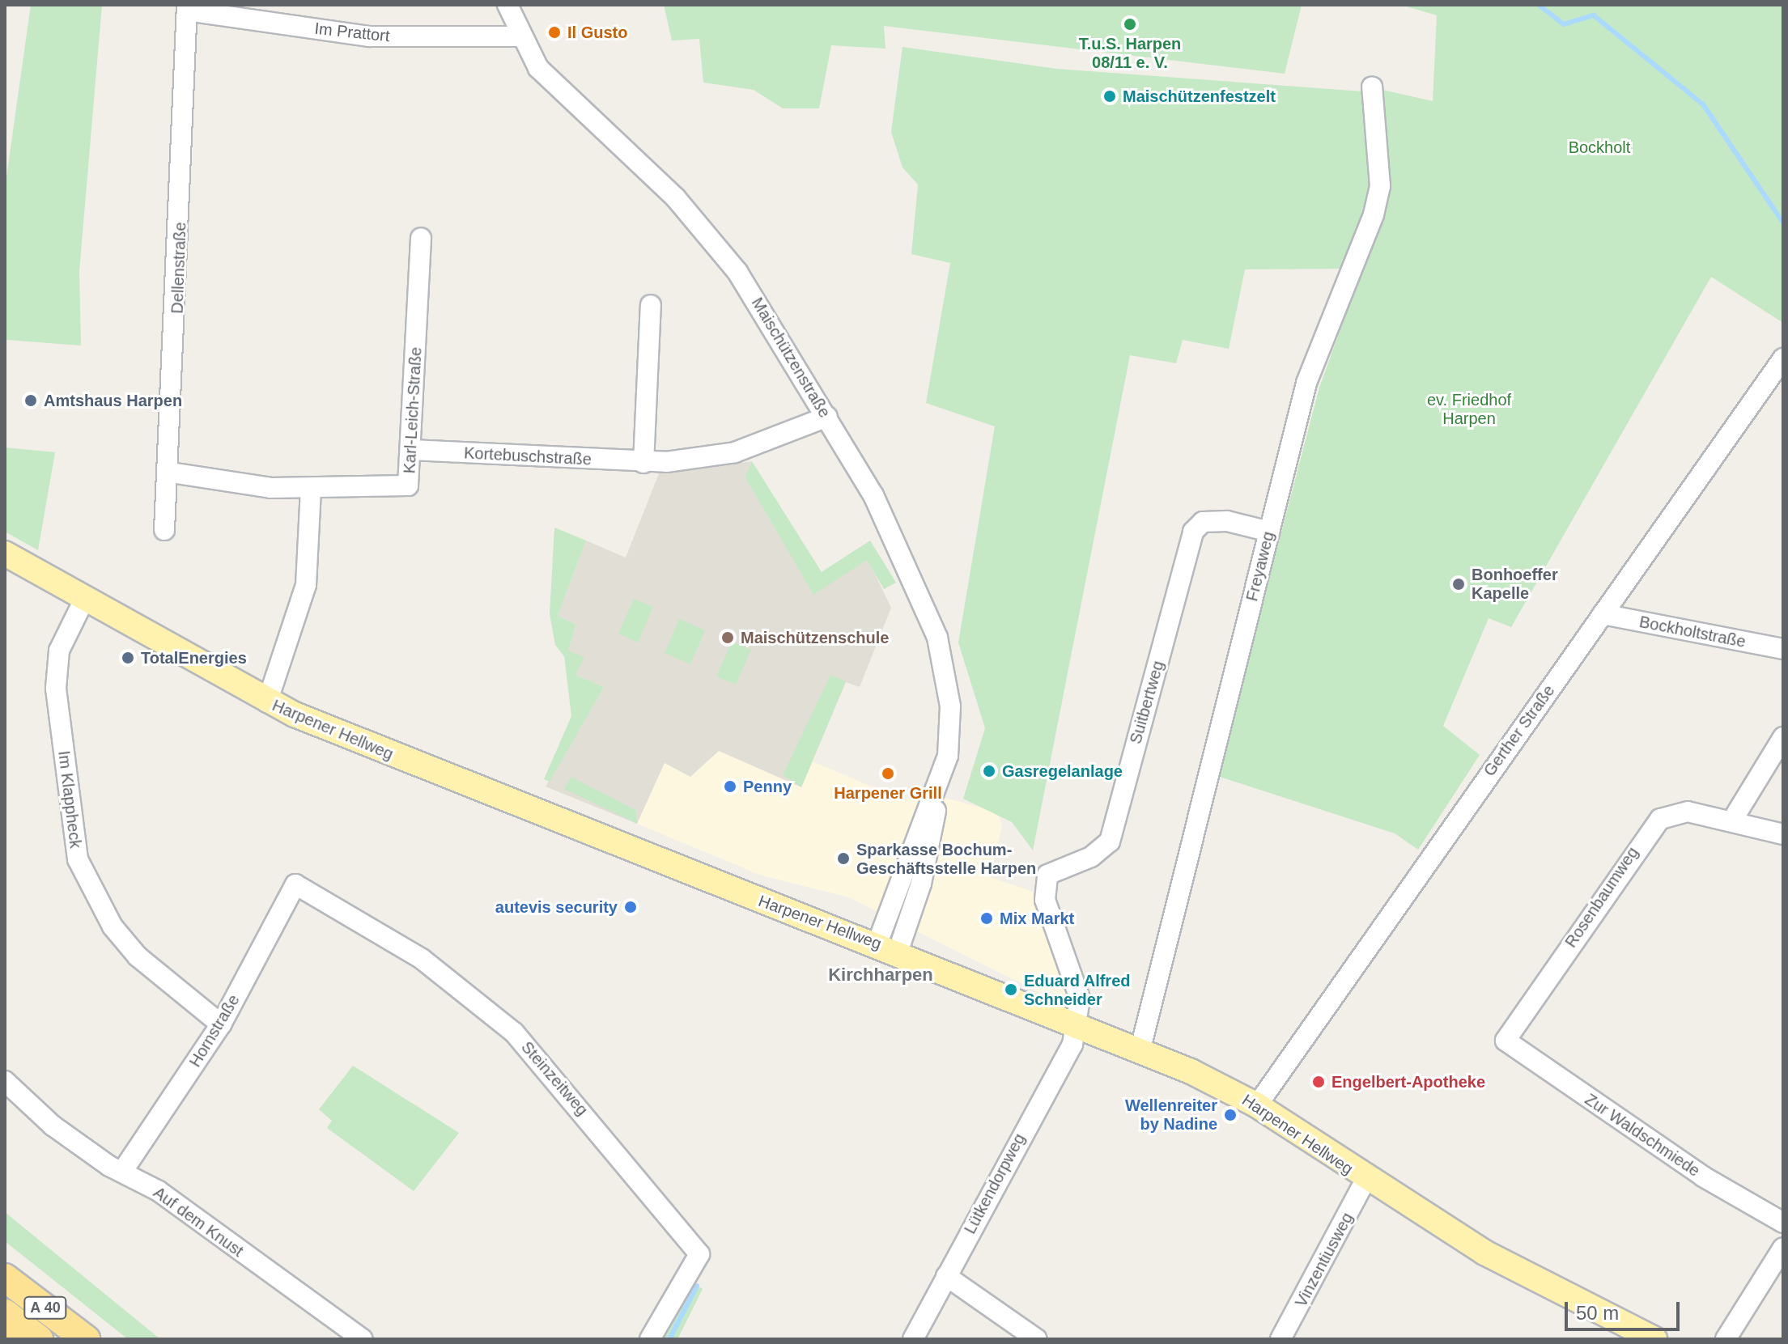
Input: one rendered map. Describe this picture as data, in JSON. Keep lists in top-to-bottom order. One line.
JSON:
{"streets":{"highway":["A 40"],"main road":["Harpener Hellweg"],"street":["Im Prattort","Dellenstraße","Maischützenstraße","Karl-Leich-Straße","Kortebuschstraße","Freyaweg","Bockholtstraße","Suitbertweg","Gerther Straße","Im Klappheck","Rosenbaumweg","Hornstraße","Steinzeitweg","Zur Waldschmiede","Lütkendorpweg","Auf dem Knust","Vinzentiusweg"]},"crossings":[["Im Prattort","Dellenstraße"],["Im Prattort","Maischützenstraße"],["Dellenstraße","Karl-Leich-Straße"],["Maischützenstraße","Kortebuschstraße"],["Maischützenstraße","Harpener Hellweg"],["Karl-Leich-Straße","Kortebuschstraße"],["Freyaweg","Suitbertweg"],["Freyaweg","Harpener Hellweg"],["Bockholtstraße","Gerther Straße"],["Suitbertweg","Harpener Hellweg"],["Suitbertweg","Lütkendorpweg"],["Harpener Hellweg","Gerther Straße"],["Harpener Hellweg","Im Klappheck"],["Harpener Hellweg","Lütkendorpweg"],["Harpener Hellweg","Vinzentiusweg"],["Im Klappheck","Hornstraße"],["Rosenbaumweg","Zur Waldschmiede"],["Hornstraße","Steinzeitweg"],["Hornstraße","Auf dem Knust"]],"districts":["Kirchharpen"],"parks":["Bockholt","ev. Friedhof Harpen"],"places":["T.u.S. Harpen 08/11 e. V.","Il Gusto","Maischützenfestzelt","Amtshaus Harpen","Bonhoeffer Kapelle","Maischützenschule","TotalEnergies","Gasregelanlage","Harpener Grill","Penny","Sparkasse Bochum- Geschäftsstelle Harpen","autevis security","Mix Markt","Eduard Alfred Schneider","Engelbert-Apotheke","Wellenreiter by Nadine"],"scale_bar":"50 m"}
